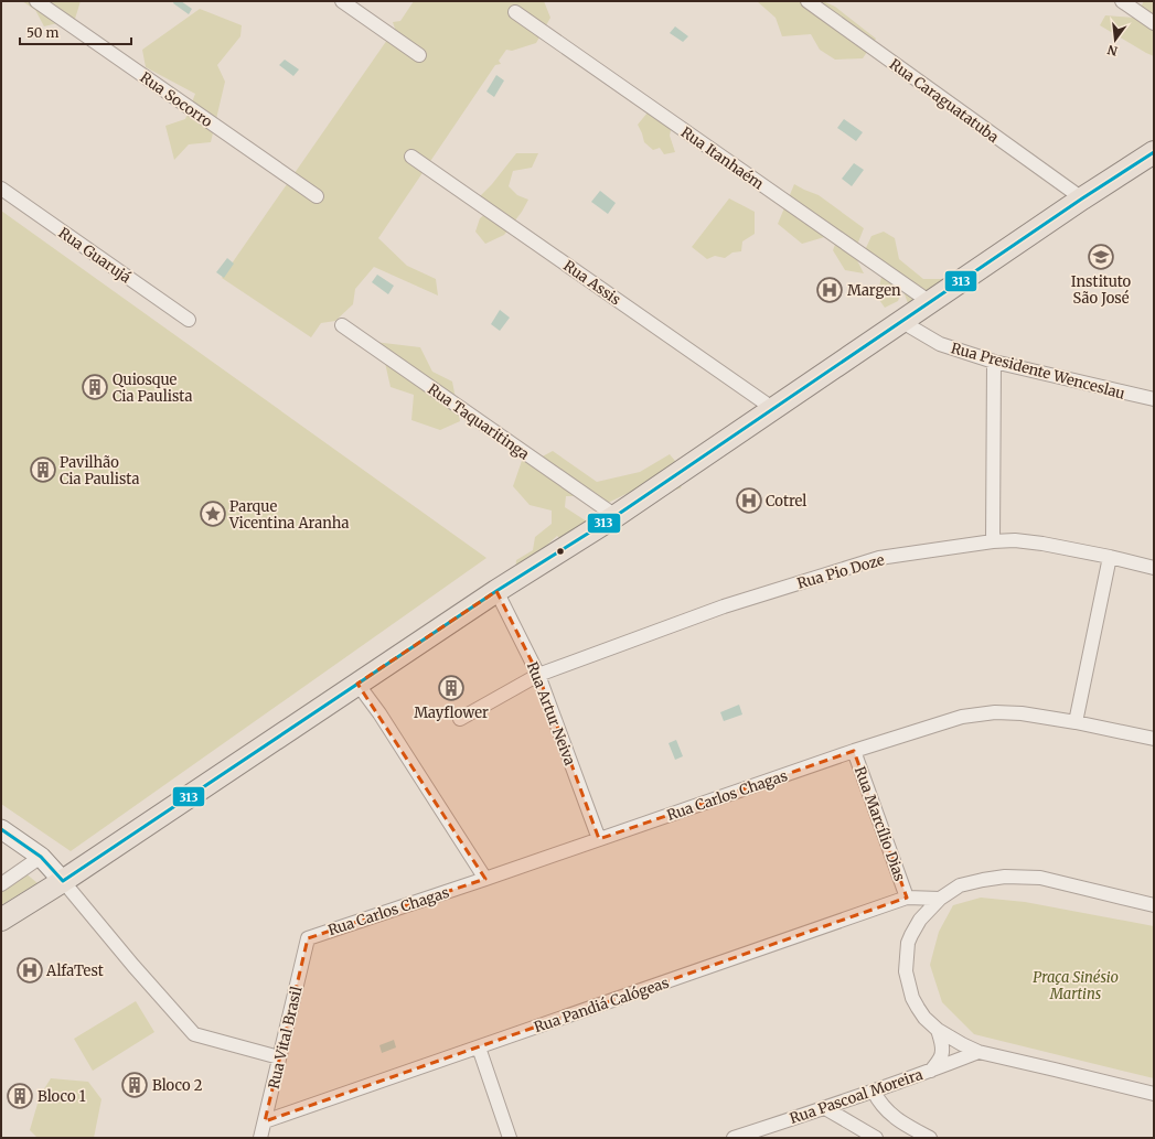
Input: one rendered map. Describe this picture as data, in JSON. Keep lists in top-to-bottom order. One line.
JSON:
{"streets":{"street":["Rua Socorro","Rua Caraguatatuba","Rua Itanhaém","Rua Guarujá","Rua Assis","Rua Presidente Wenceslau","Rua Taquaritinga","Rua Pio Doze","Rua Artur Neiva","Rua Carlos Chagas","Rua Marcílio Dias","Rua Pandiá Calógeas","Rua Vital Brasil","Rua Pascoal Moreira"]},"crossings":[["Rua Pio Doze","Rua Artur Neiva"],["Rua Artur Neiva","Rua Carlos Chagas"],["Rua Carlos Chagas","Rua Marcílio Dias"],["Rua Carlos Chagas","Rua Vital Brasil"],["Rua Marcílio Dias","Rua Pandiá Calógeas"],["Rua Pandiá Calógeas","Rua Vital Brasil"]],"parks":["Praça Sinésio Martins"],"places":{"school or university":["Instituto São José"],"hospital":["Margen","Cotrel","AlfaTest"],"building":["Quiosque Cia Paulista","Pavilhão Cia Paulista","Mayflower","Bloco 2","Bloco 1"],"place":["Parque Vicentina Aranha"]},"lines":["transit line 313"],"scale_bar":"50 m","north":"bottom"}
